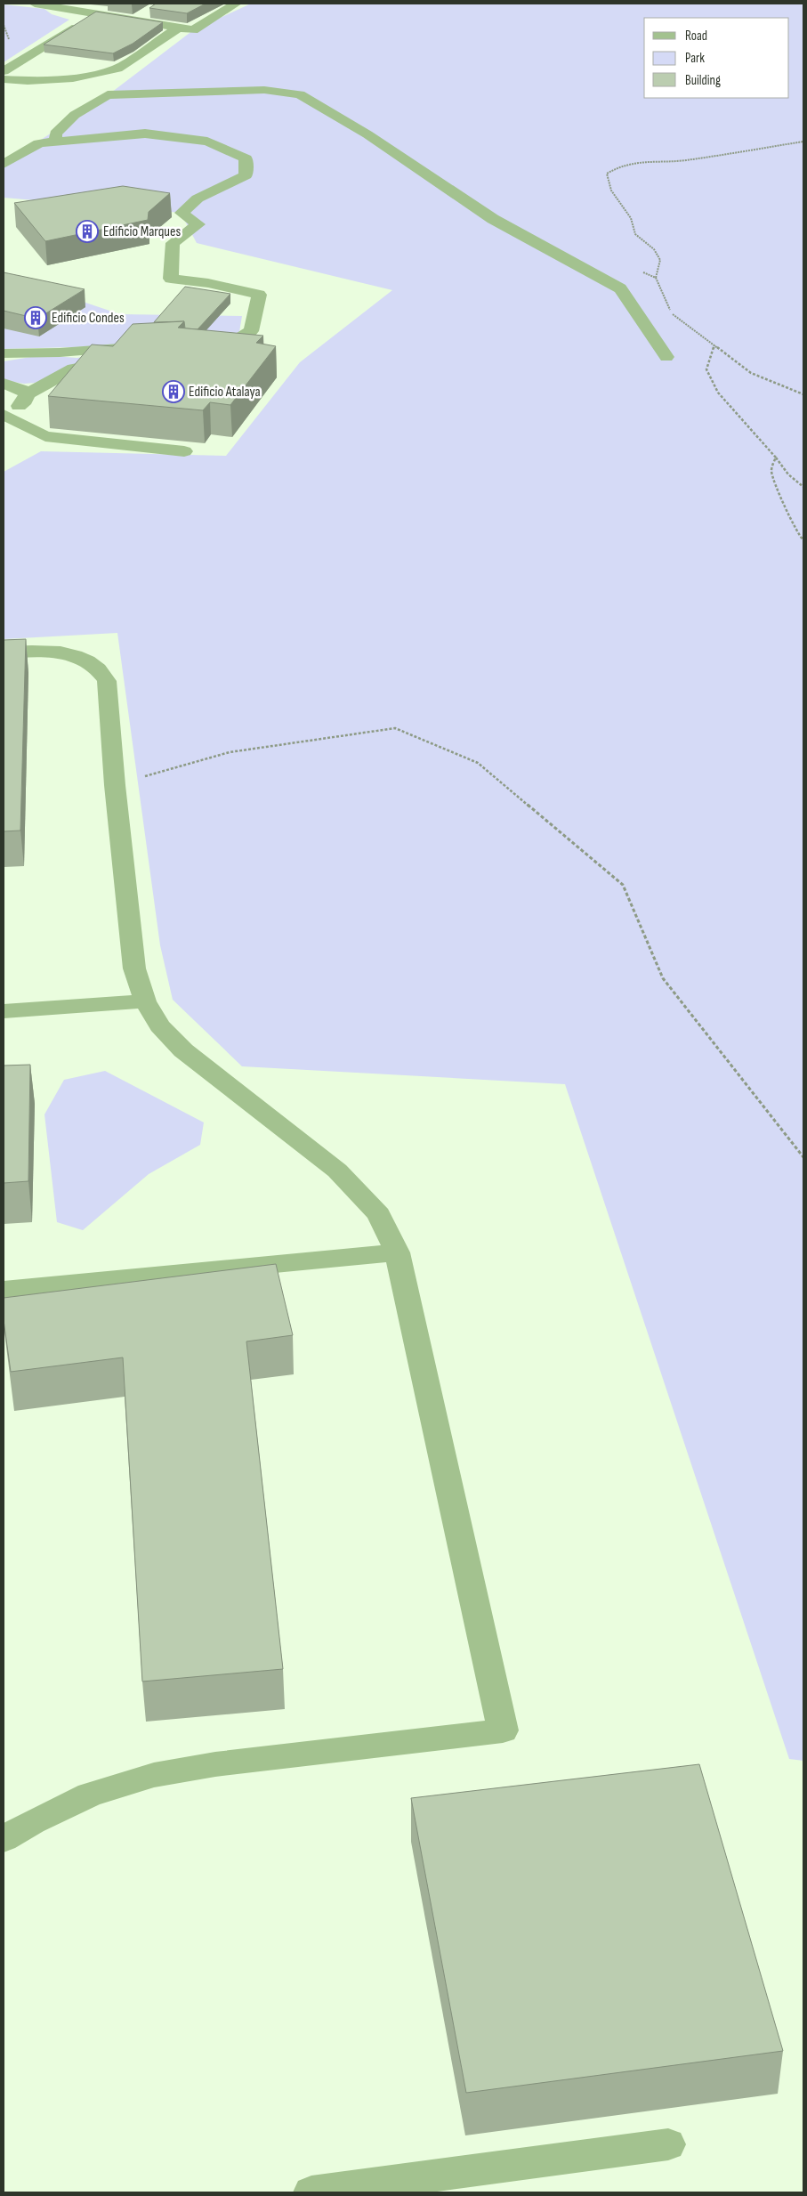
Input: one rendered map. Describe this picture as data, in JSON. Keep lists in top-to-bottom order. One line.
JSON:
{"places":{"building":["Edificio Marques","Edificio Condes","Edificio Atalaya"]},"legend":["Road","Park","Building"]}
